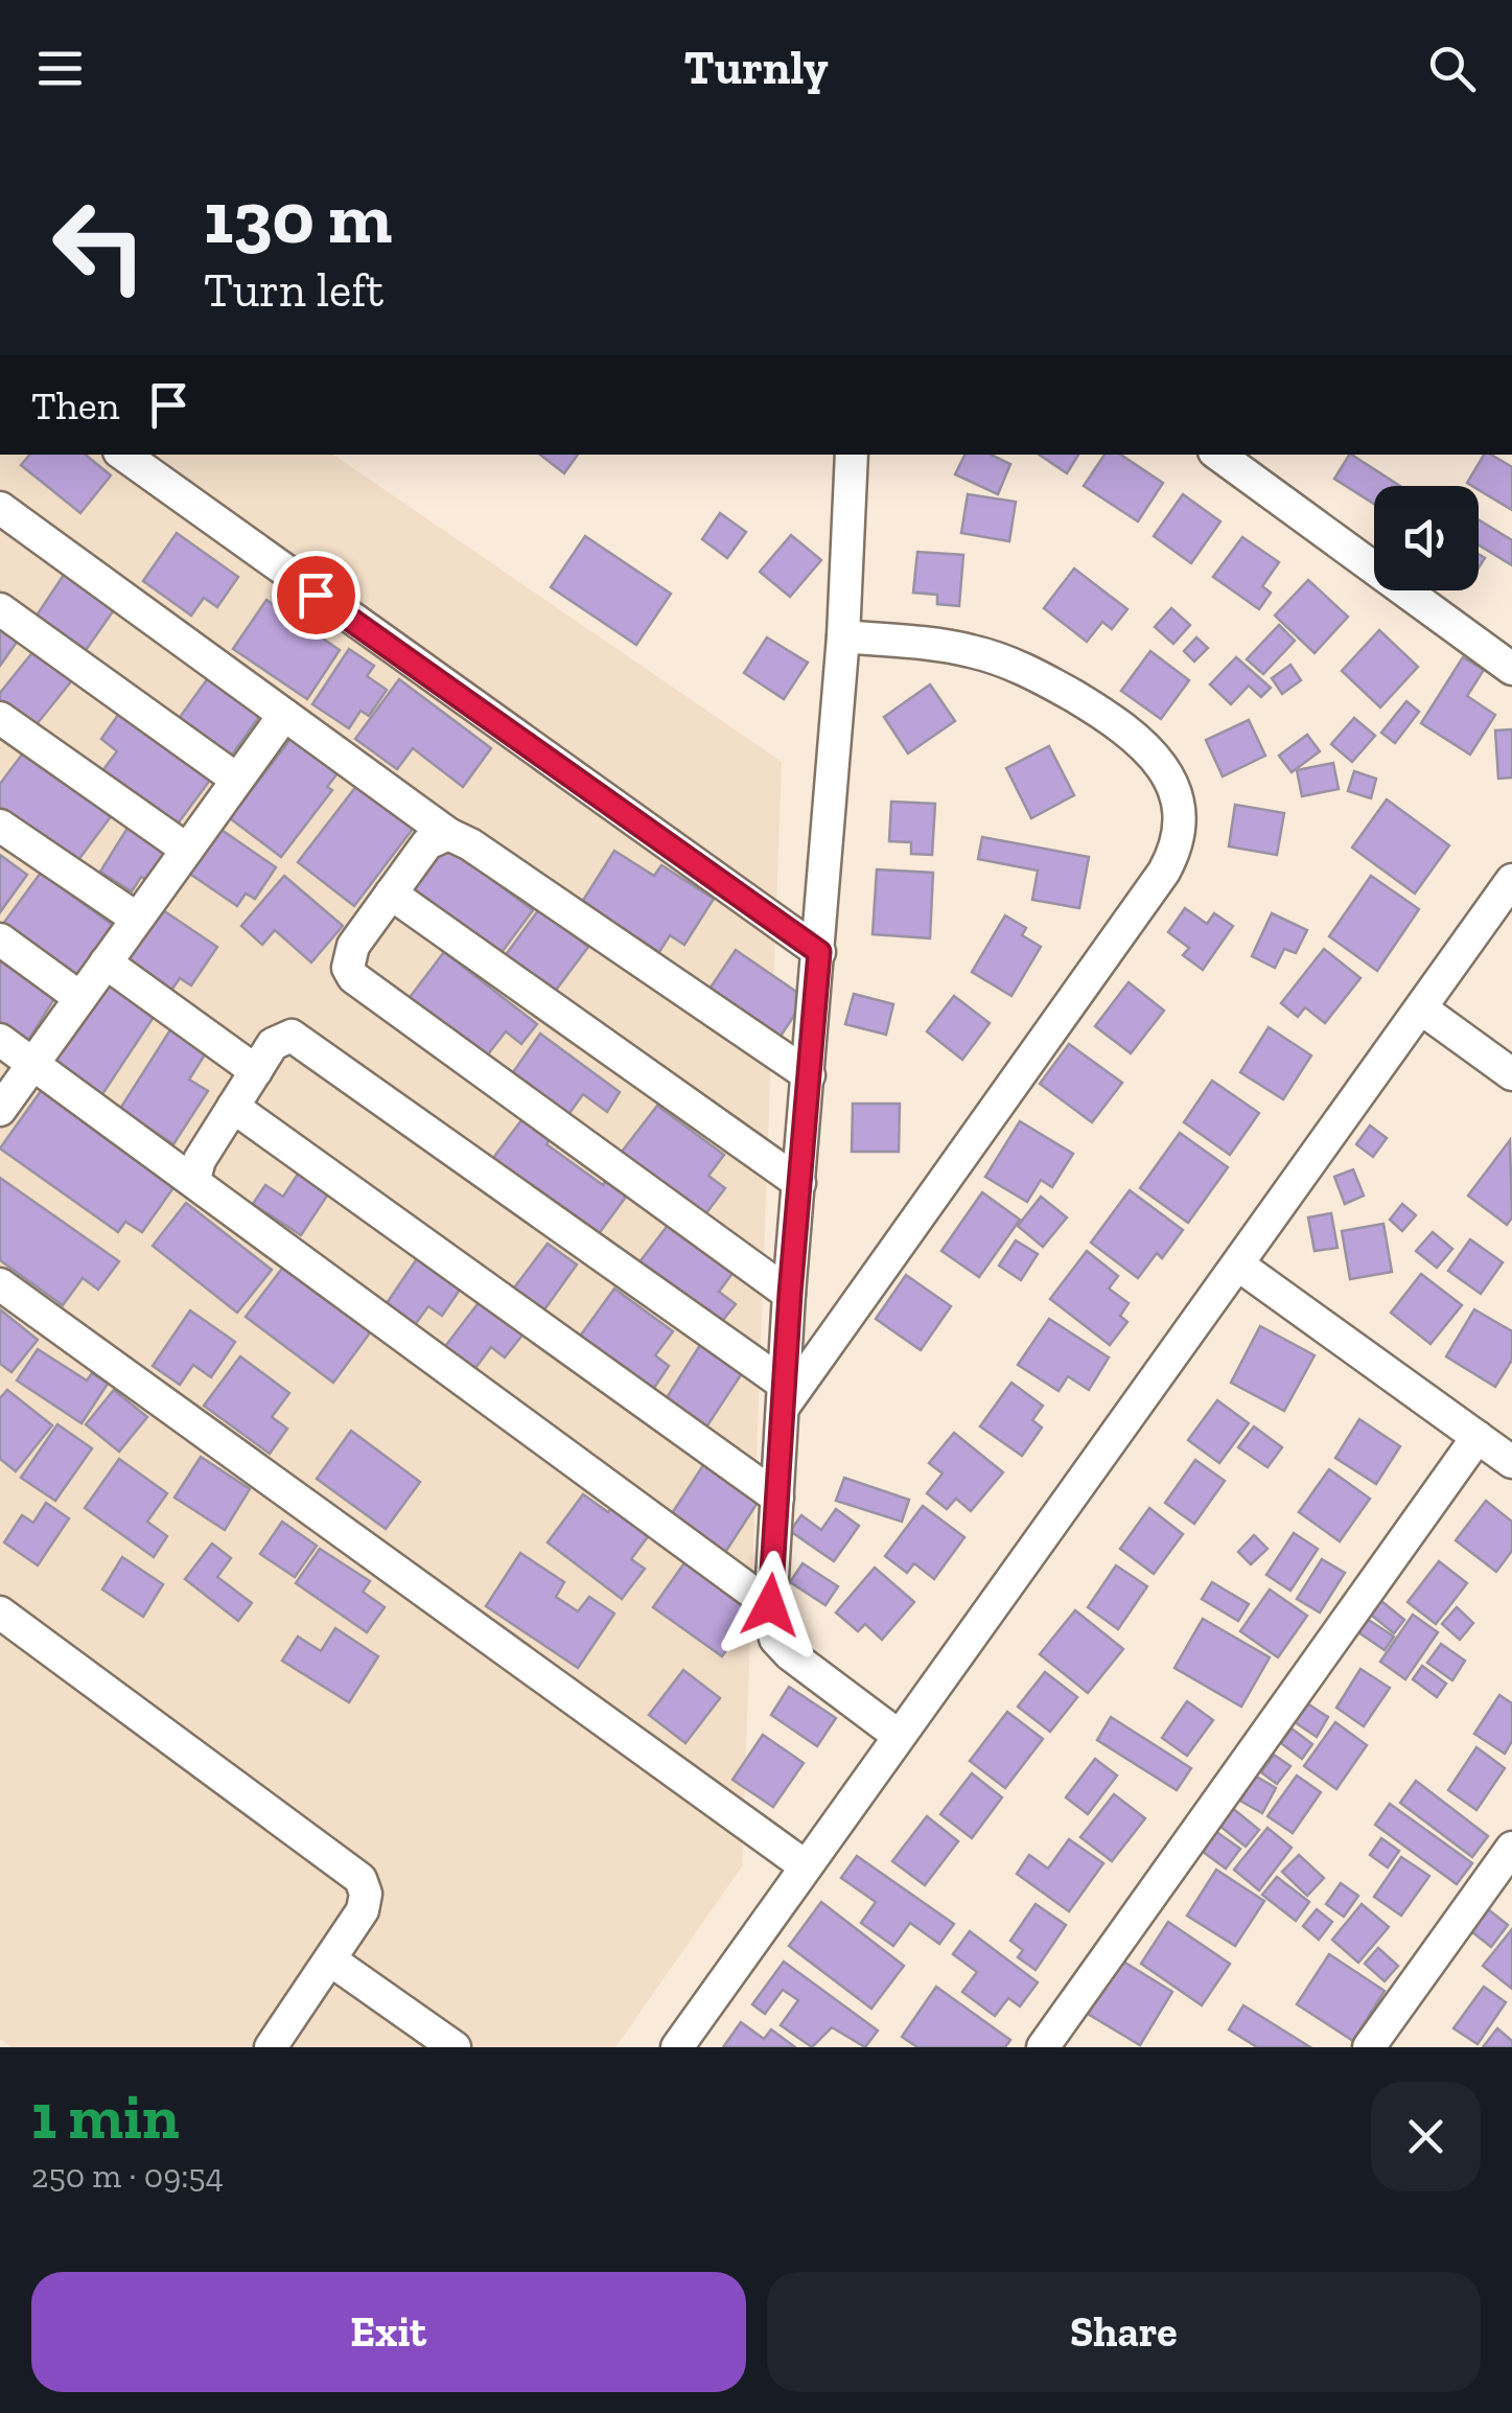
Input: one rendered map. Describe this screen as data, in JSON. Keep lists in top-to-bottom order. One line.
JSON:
{"page":{"header":"Turnly","turn":["130 m","Turn left"],"then":"Then","heading":["1 min","250 m · 09:54"],"buttons":["Exit","Share"]}}
